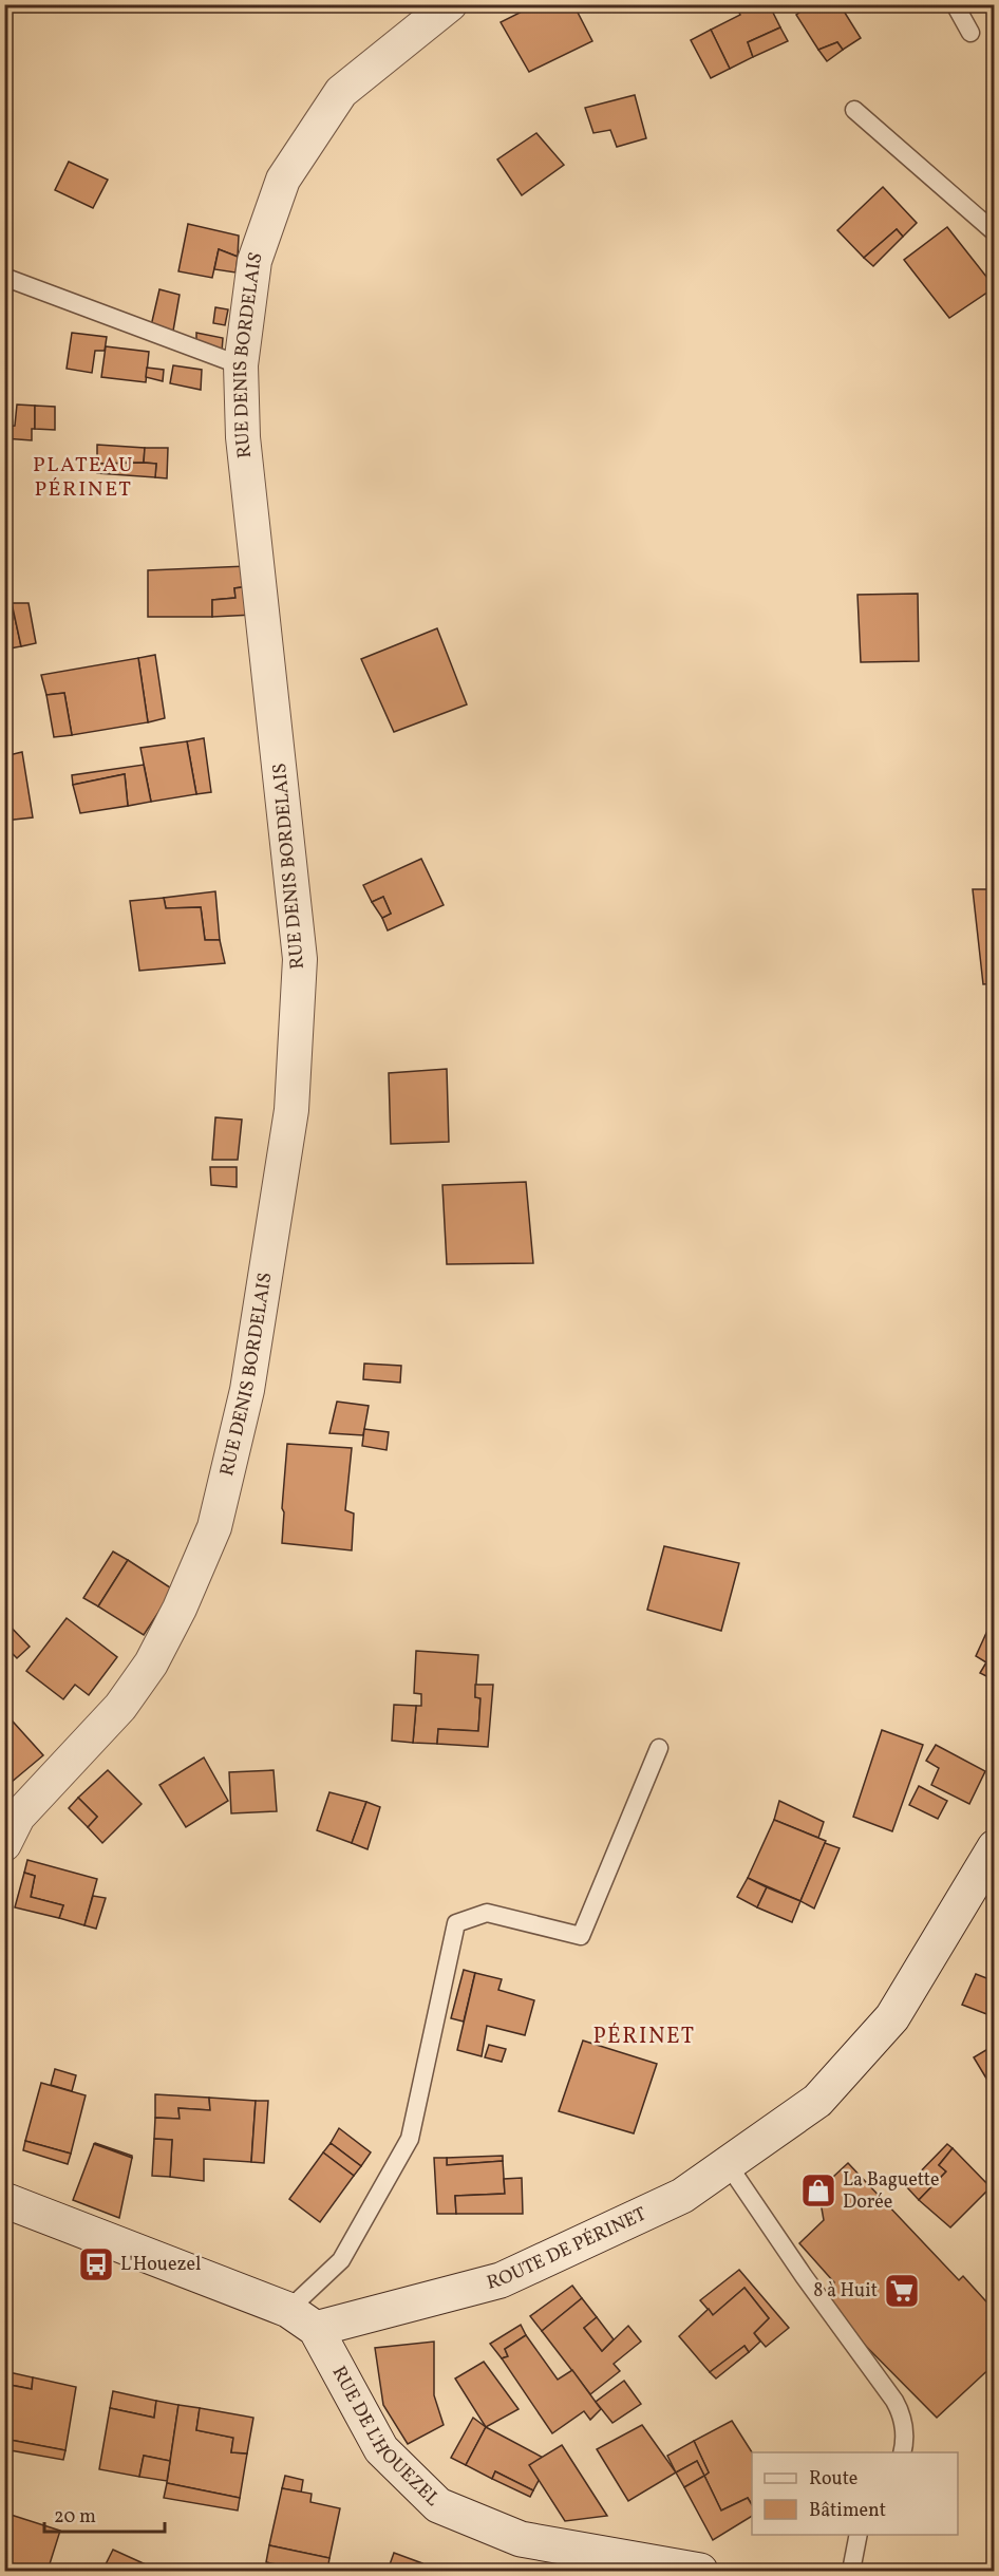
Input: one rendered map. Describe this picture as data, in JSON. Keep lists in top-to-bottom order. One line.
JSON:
{"streets":{"main road":["ROUTE DE PÉRINET","RUE DE L'HOUEZEL"],"street":["RUE DENIS BORDELAIS"]},"crossings":[["ROUTE DE PÉRINET","RUE DE L'HOUEZEL"]],"districts":["PLATEAU PÉRINET","PÉRINET"],"places":{"shop":["La Baguette Dorée"],"bus stop":["L'Houezel"],"supermarket":["8 à Huit"]},"legend":["Route","Bâtiment"],"scale_bar":"20 m"}
